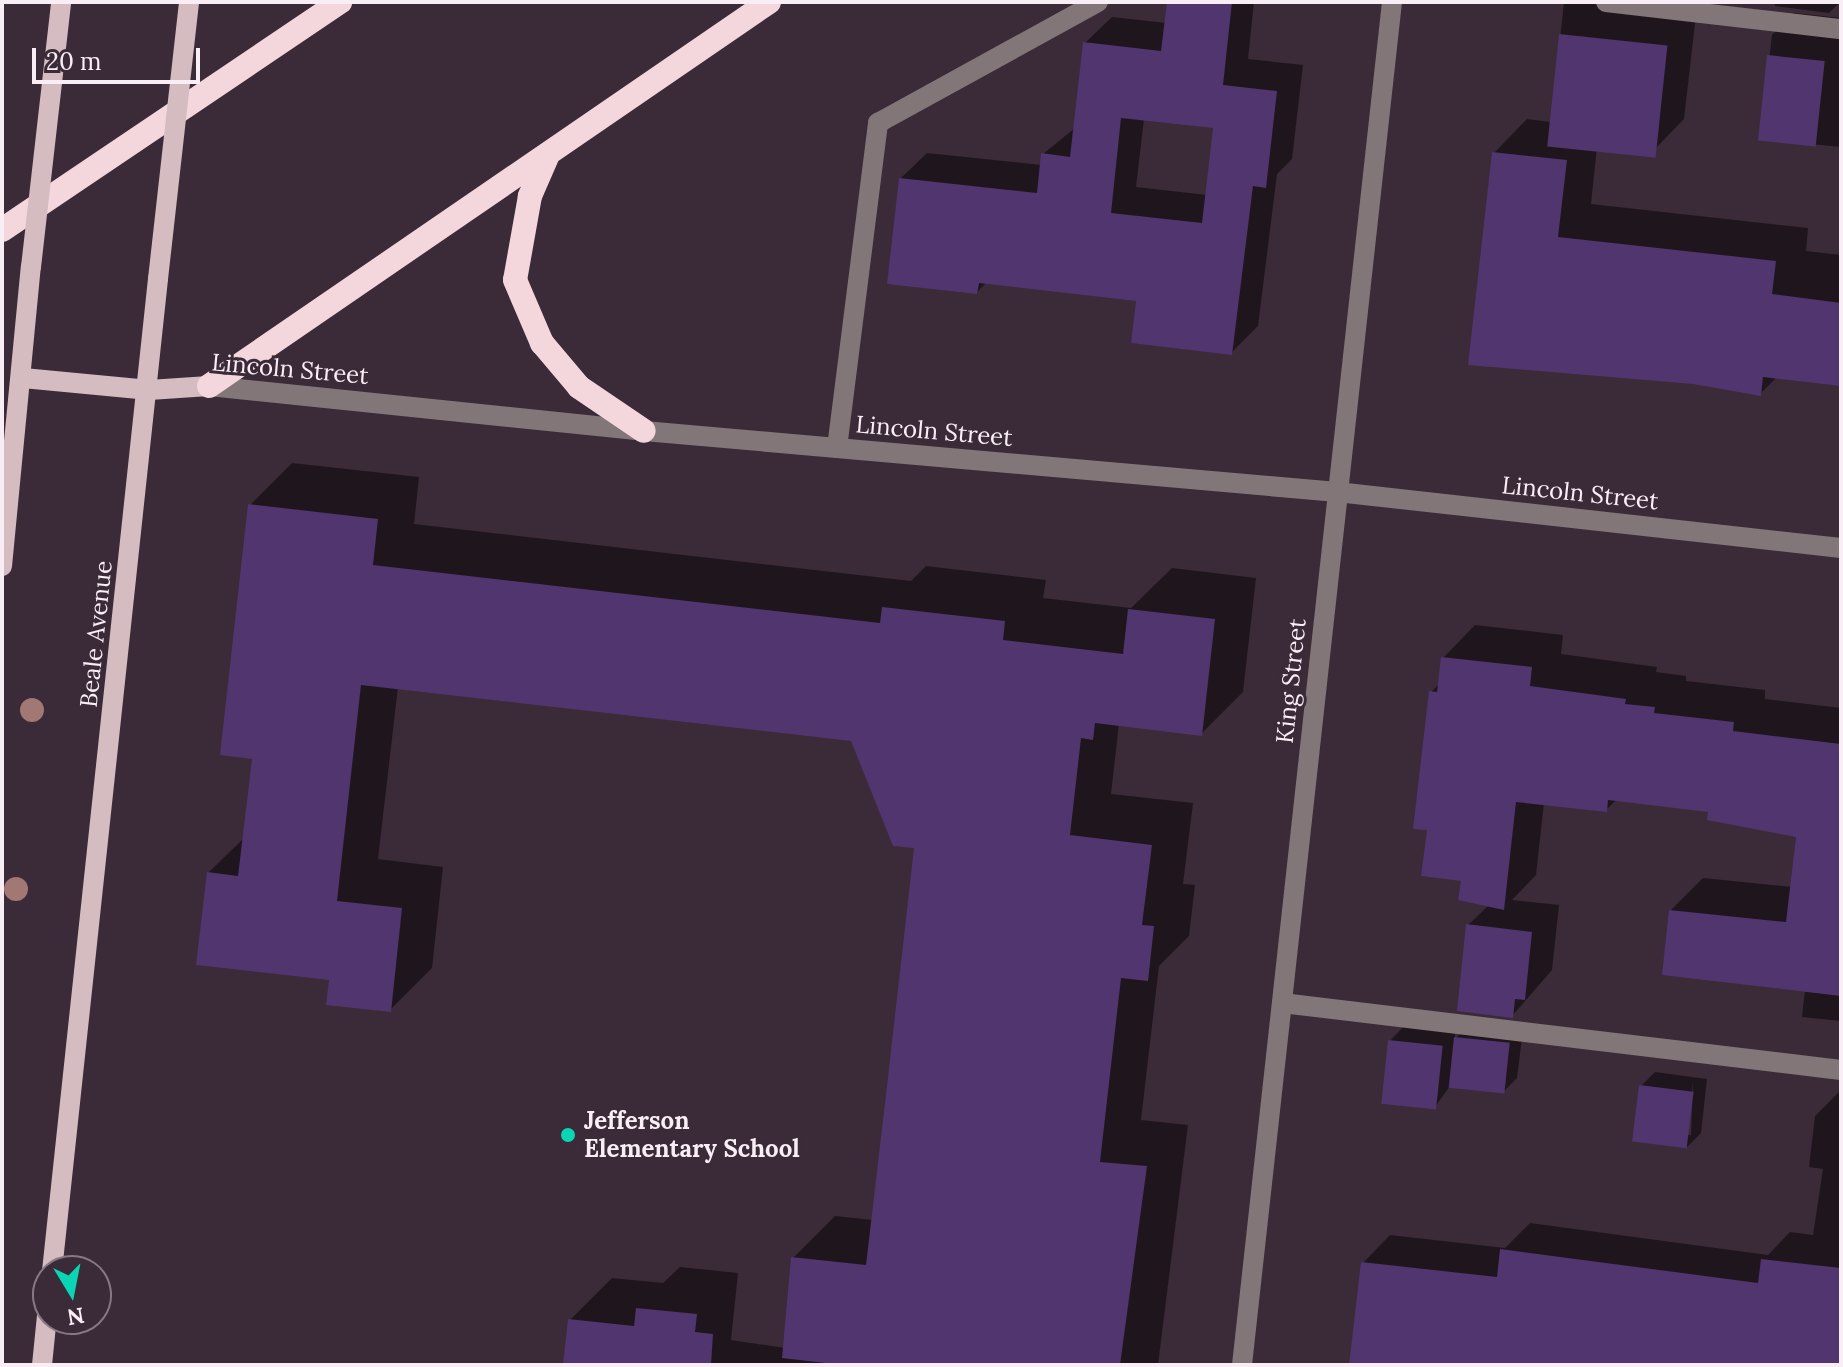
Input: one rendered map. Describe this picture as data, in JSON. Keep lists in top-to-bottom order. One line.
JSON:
{"streets":{"main road":["Lincoln Street","Beale Avenue"],"street":["King Street"]},"crossings":[["Lincoln Street","Beale Avenue"],["Lincoln Street","King Street"]],"places":["Jefferson Elementary School"],"scale_bar":"20 m","north":"bottom"}
